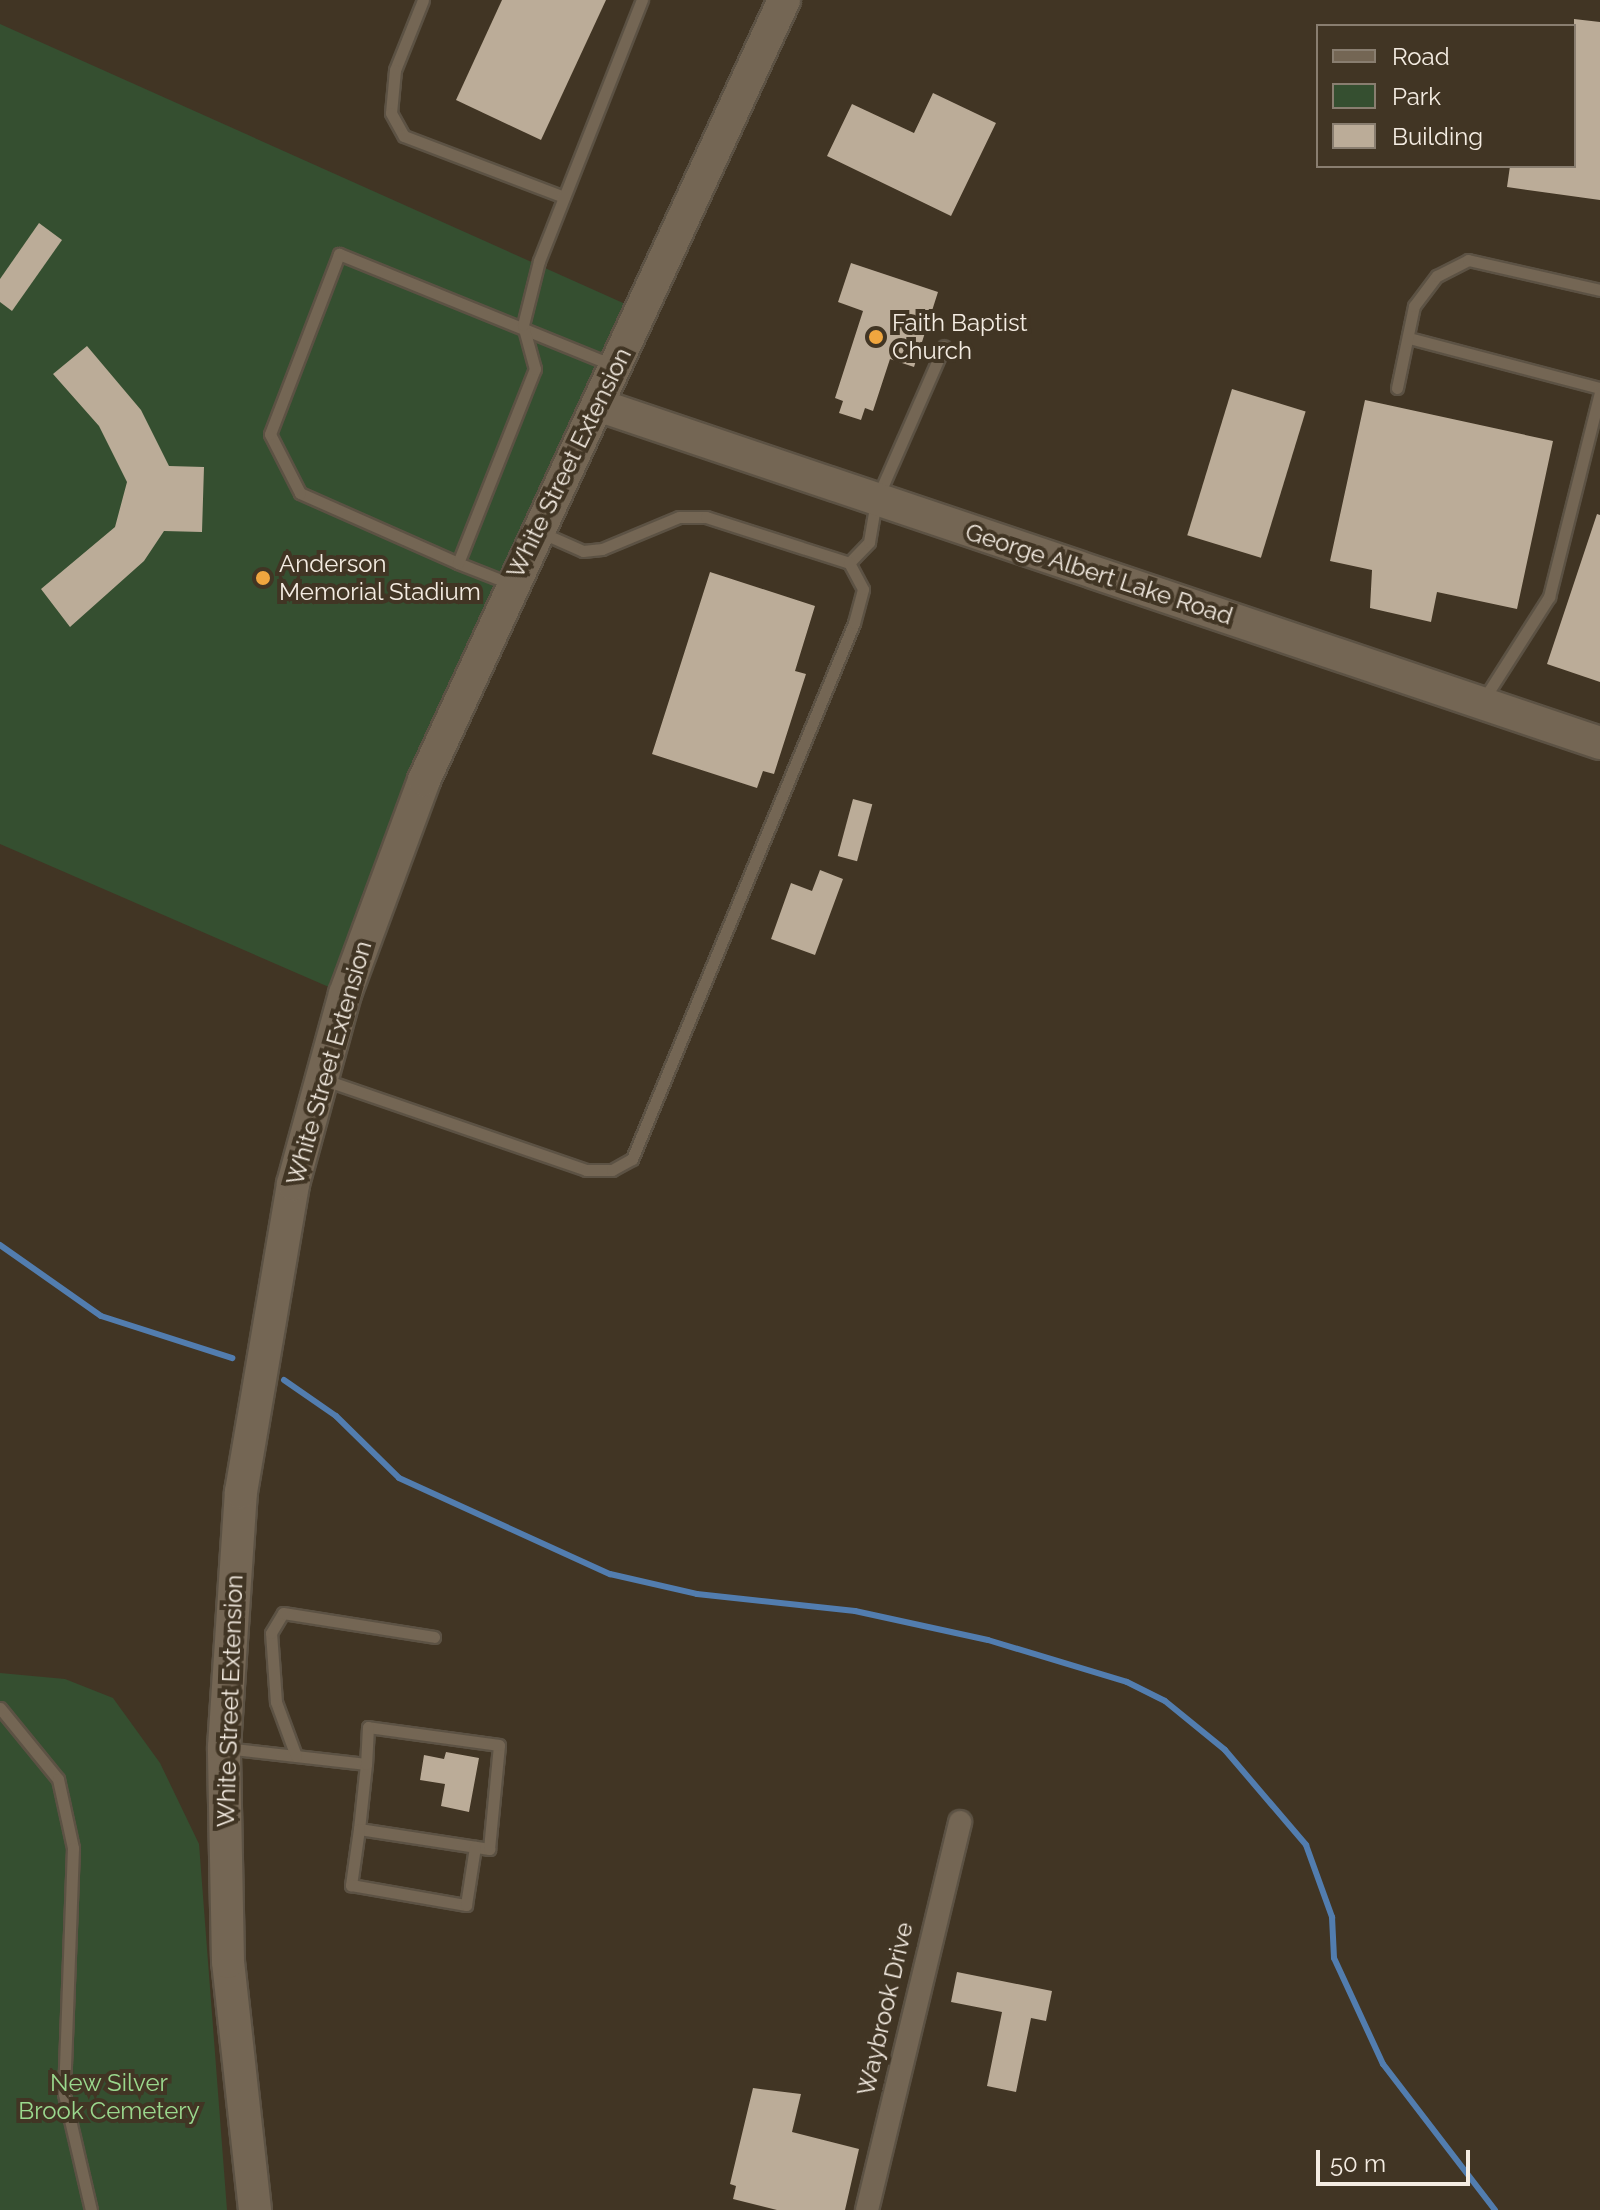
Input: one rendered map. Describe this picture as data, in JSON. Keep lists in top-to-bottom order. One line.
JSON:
{"streets":{"street":["White Street Extension","George Albert Lake Road","Waybrook Drive"]},"crossings":[["White Street Extension","George Albert Lake Road"]],"parks":["New Silver Brook Cemetery"],"places":["Faith Baptist Church","Anderson Memorial Stadium"],"legend":["Road","Park","Building"],"scale_bar":"50 m"}
